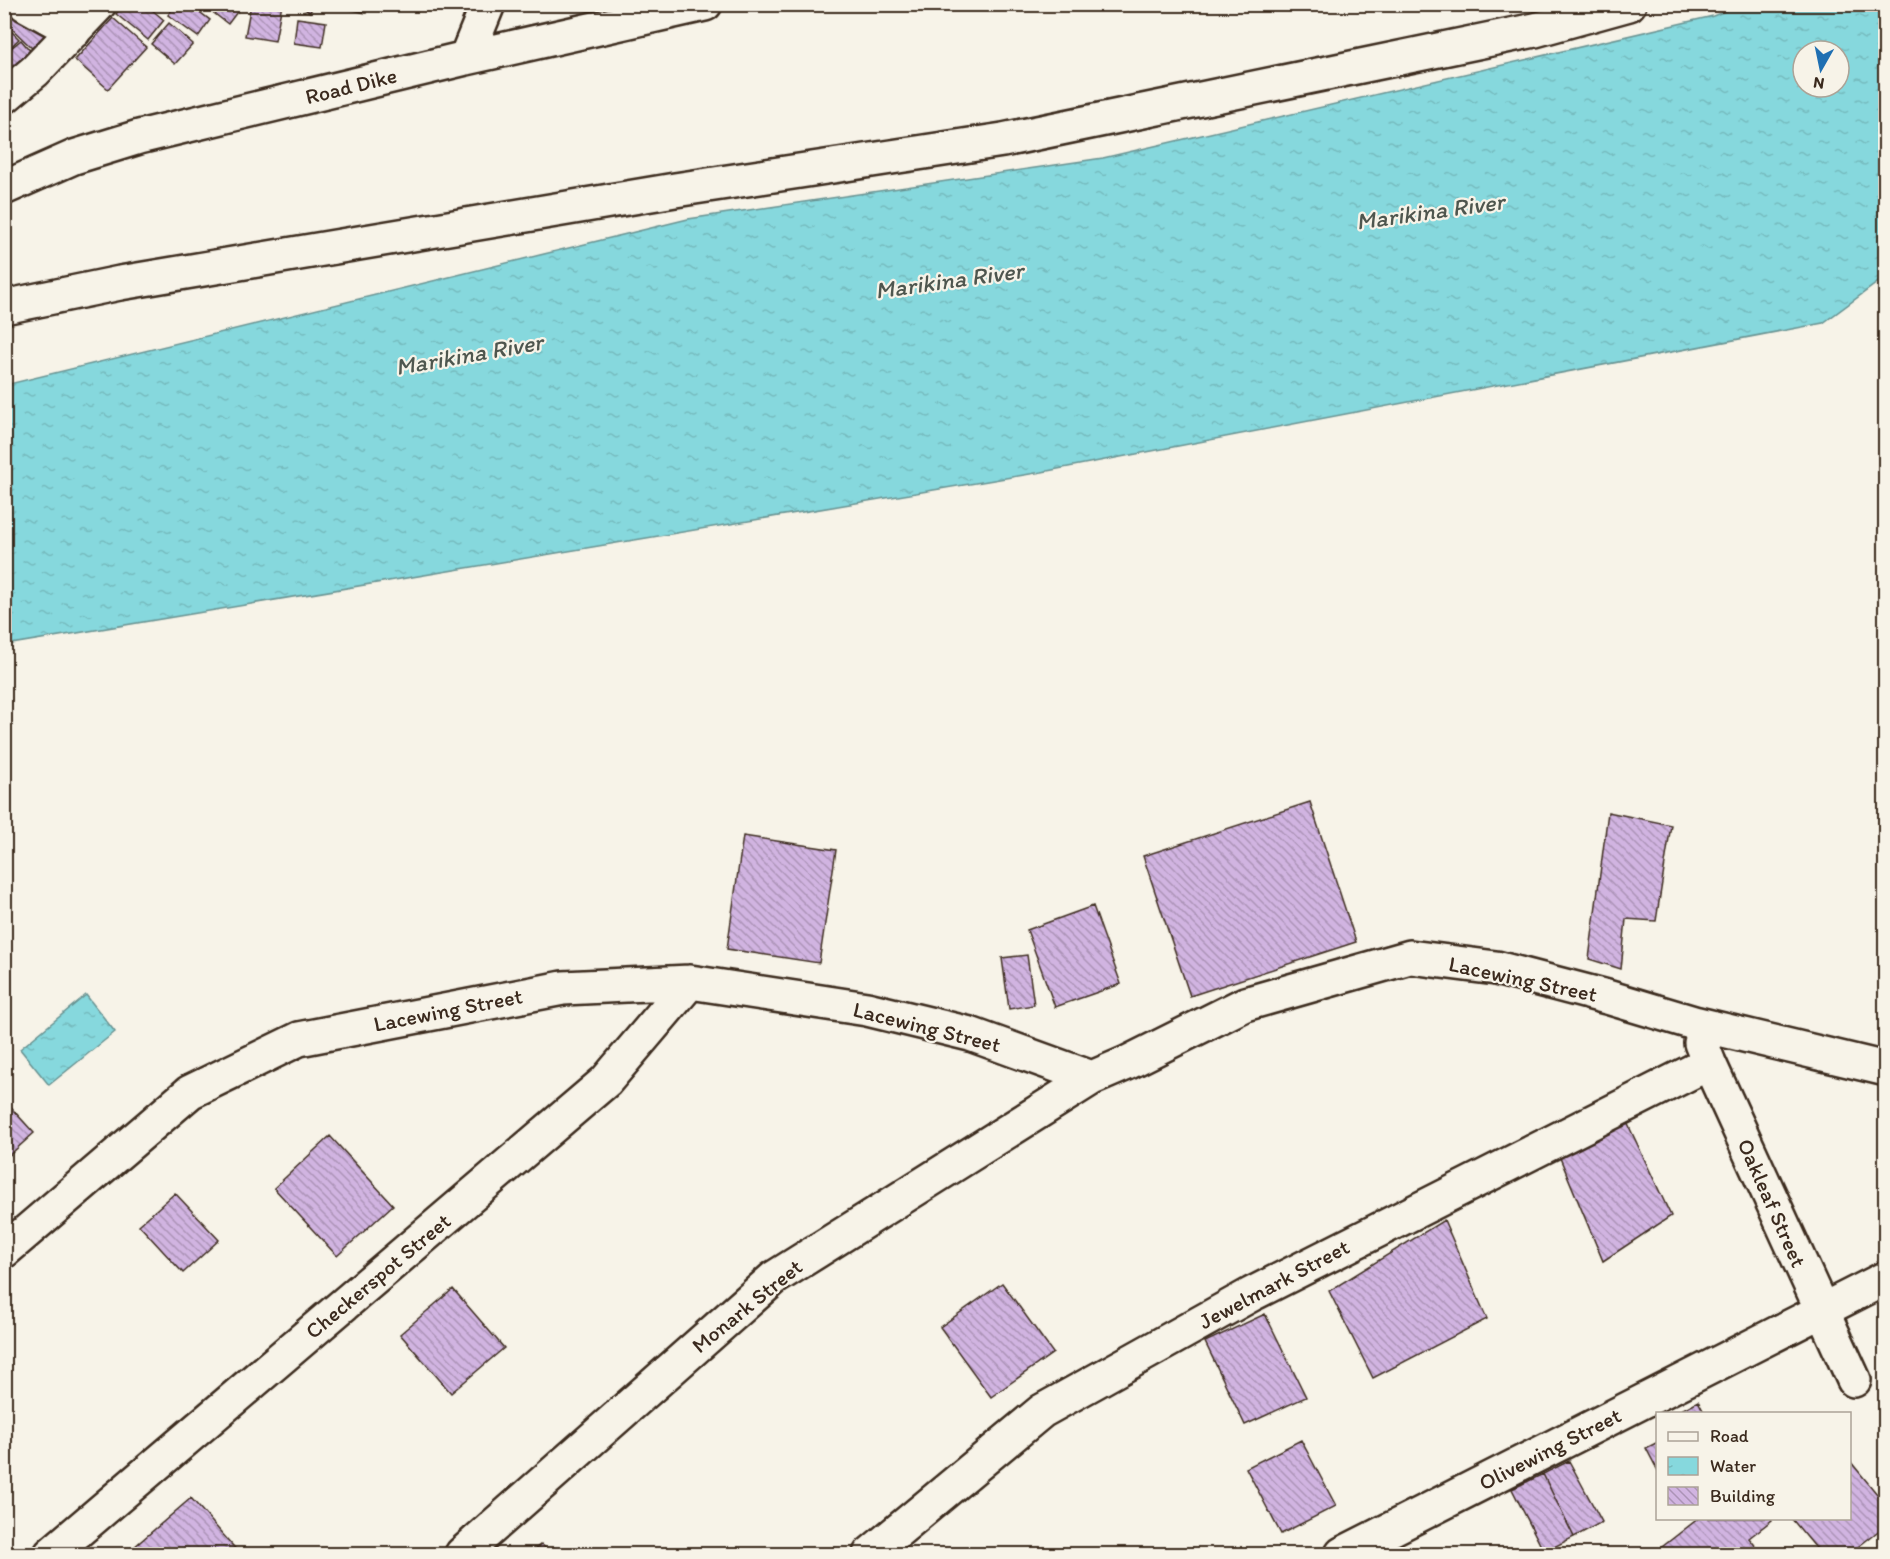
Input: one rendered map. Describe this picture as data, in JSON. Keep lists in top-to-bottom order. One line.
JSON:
{"streets":{"street":["Road Dike","Lacewing Street","Oakleaf Street","Checkerspot Street","Jewelmark Street","Monark Street","Olivewing Street"]},"crossings":[["Lacewing Street","Oakleaf Street"],["Lacewing Street","Checkerspot Street"],["Lacewing Street","Monark Street"],["Oakleaf Street","Jewelmark Street"],["Oakleaf Street","Olivewing Street"]],"water":["Marikina River"],"legend":["Road","Water","Building"],"north":"bottom"}
